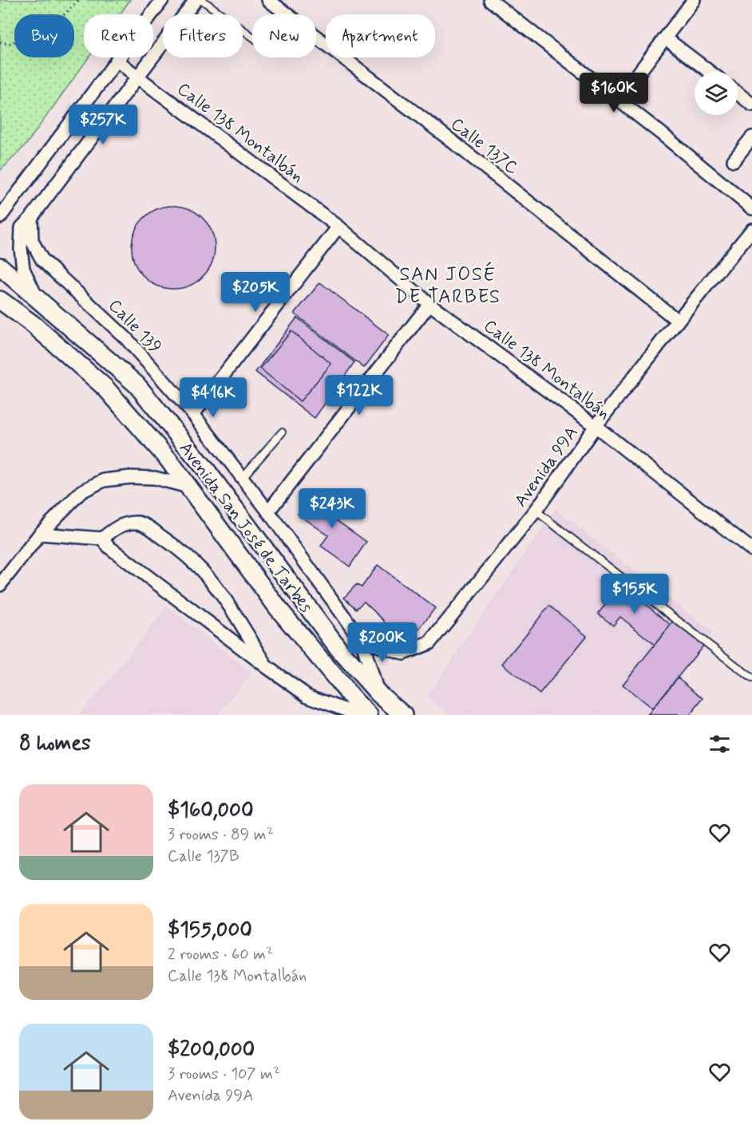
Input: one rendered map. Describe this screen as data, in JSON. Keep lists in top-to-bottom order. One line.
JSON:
{"streets":{"street":["Calle 138 Montalbán","Calle 137C","Calle 139","Avenida 99A","Avenida San José de Tarbes"]},"crossings":[["Calle 138 Montalbán","Avenida 99A"],["Calle 137C","Avenida 99A"],["Calle 139","Avenida 99A"],["Calle 139","Avenida San José de Tarbes"]],"districts":["SAN JOSÉ DE TARBES"],"page":{"chip":["Buy","Rent","Filters","New","Apartment"],"price":["$160K","$257K","$205K","$122K","$416K","$243K","$155K","$200K"],"heading":"8 homes","list":[{"name":"$160,000","note":"3 rooms · 89 m² · Calle 137B"},{"name":"$155,000","note":"2 rooms · 60 m² · Calle 138 Montalbán"},{"name":"$200,000","note":"3 rooms · 107 m² · Avenida 99A"}]}}
